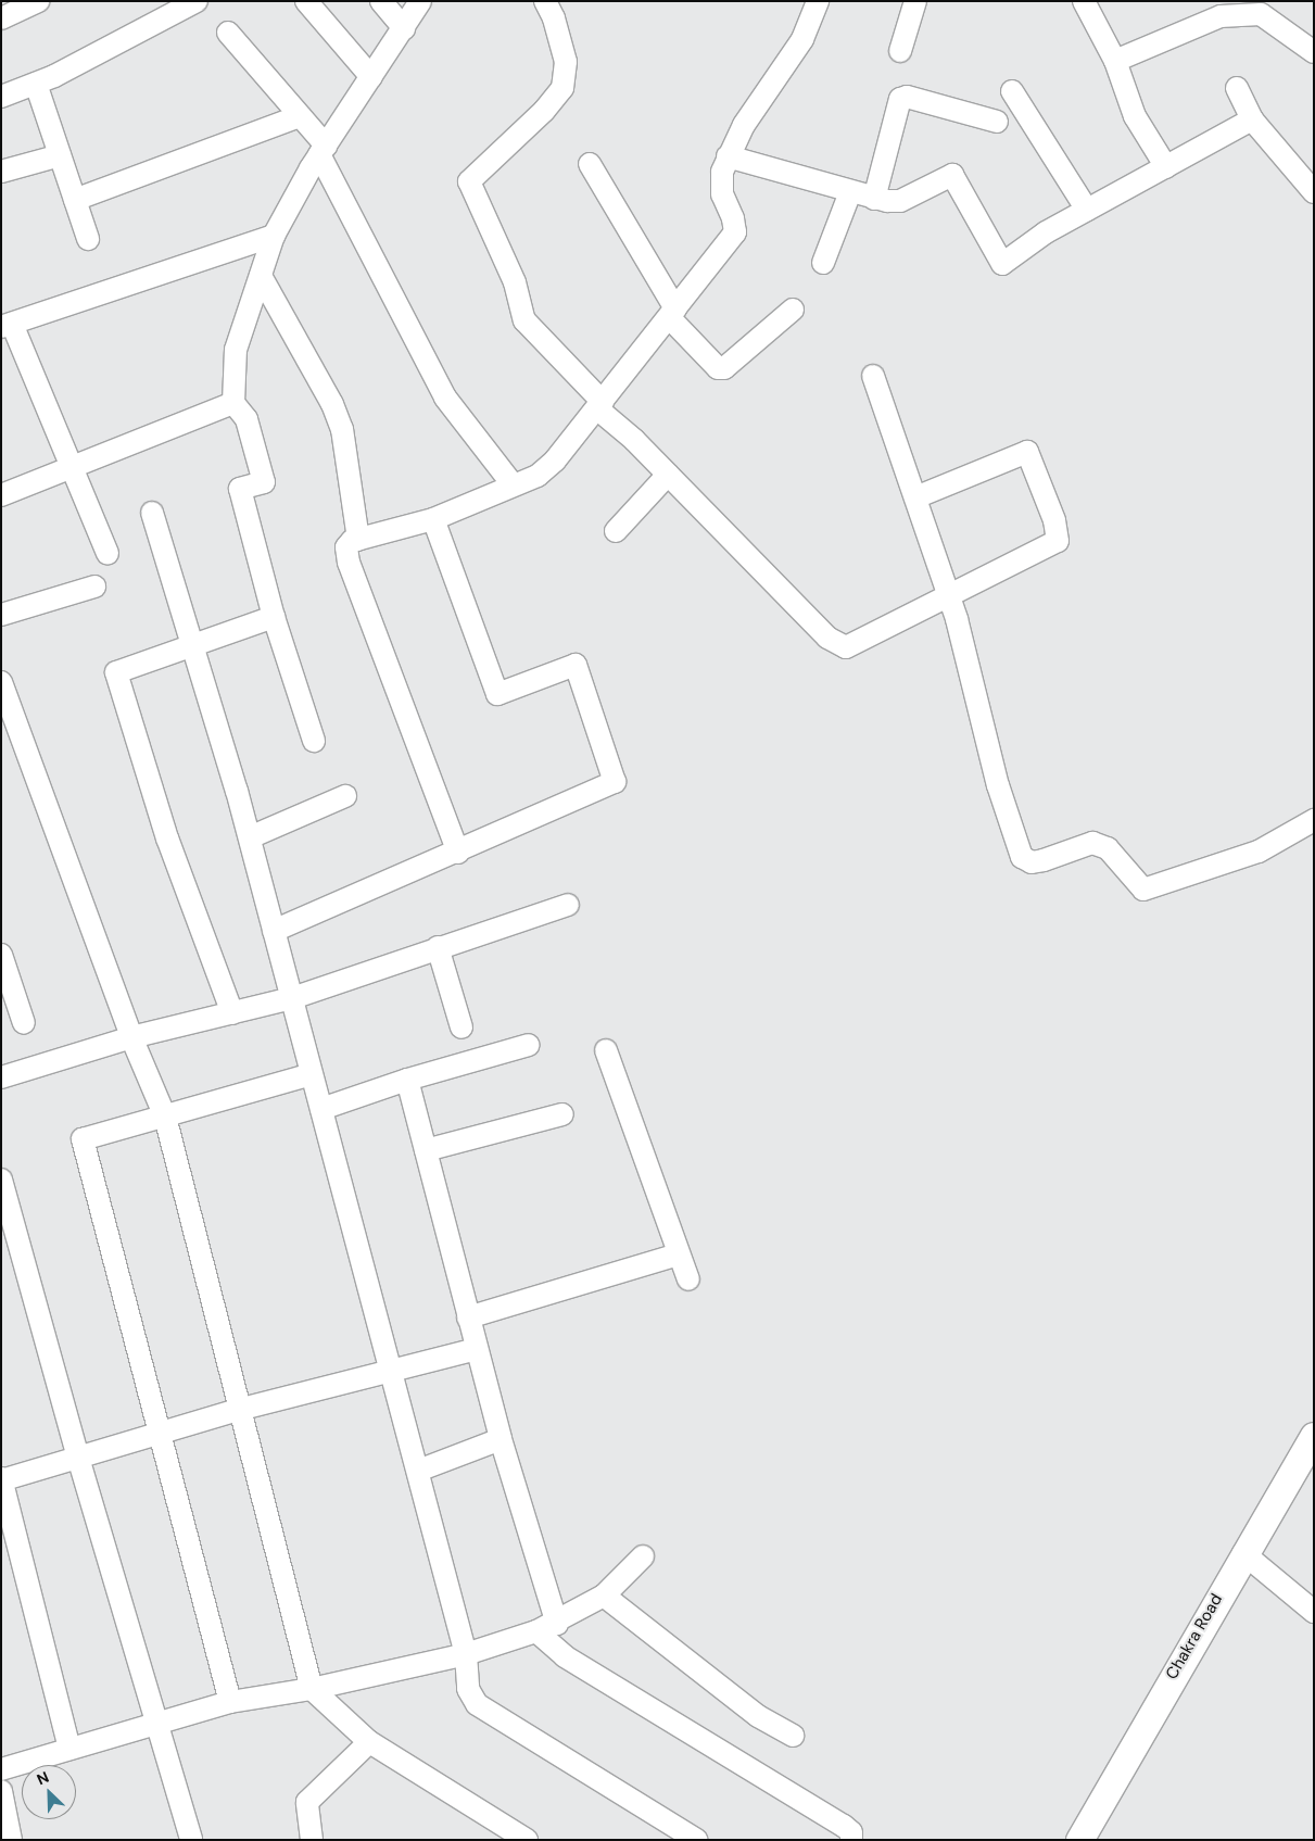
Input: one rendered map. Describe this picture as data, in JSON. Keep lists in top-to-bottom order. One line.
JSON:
{"streets":{"main road":["Chakra Road"]},"north":"top left"}
